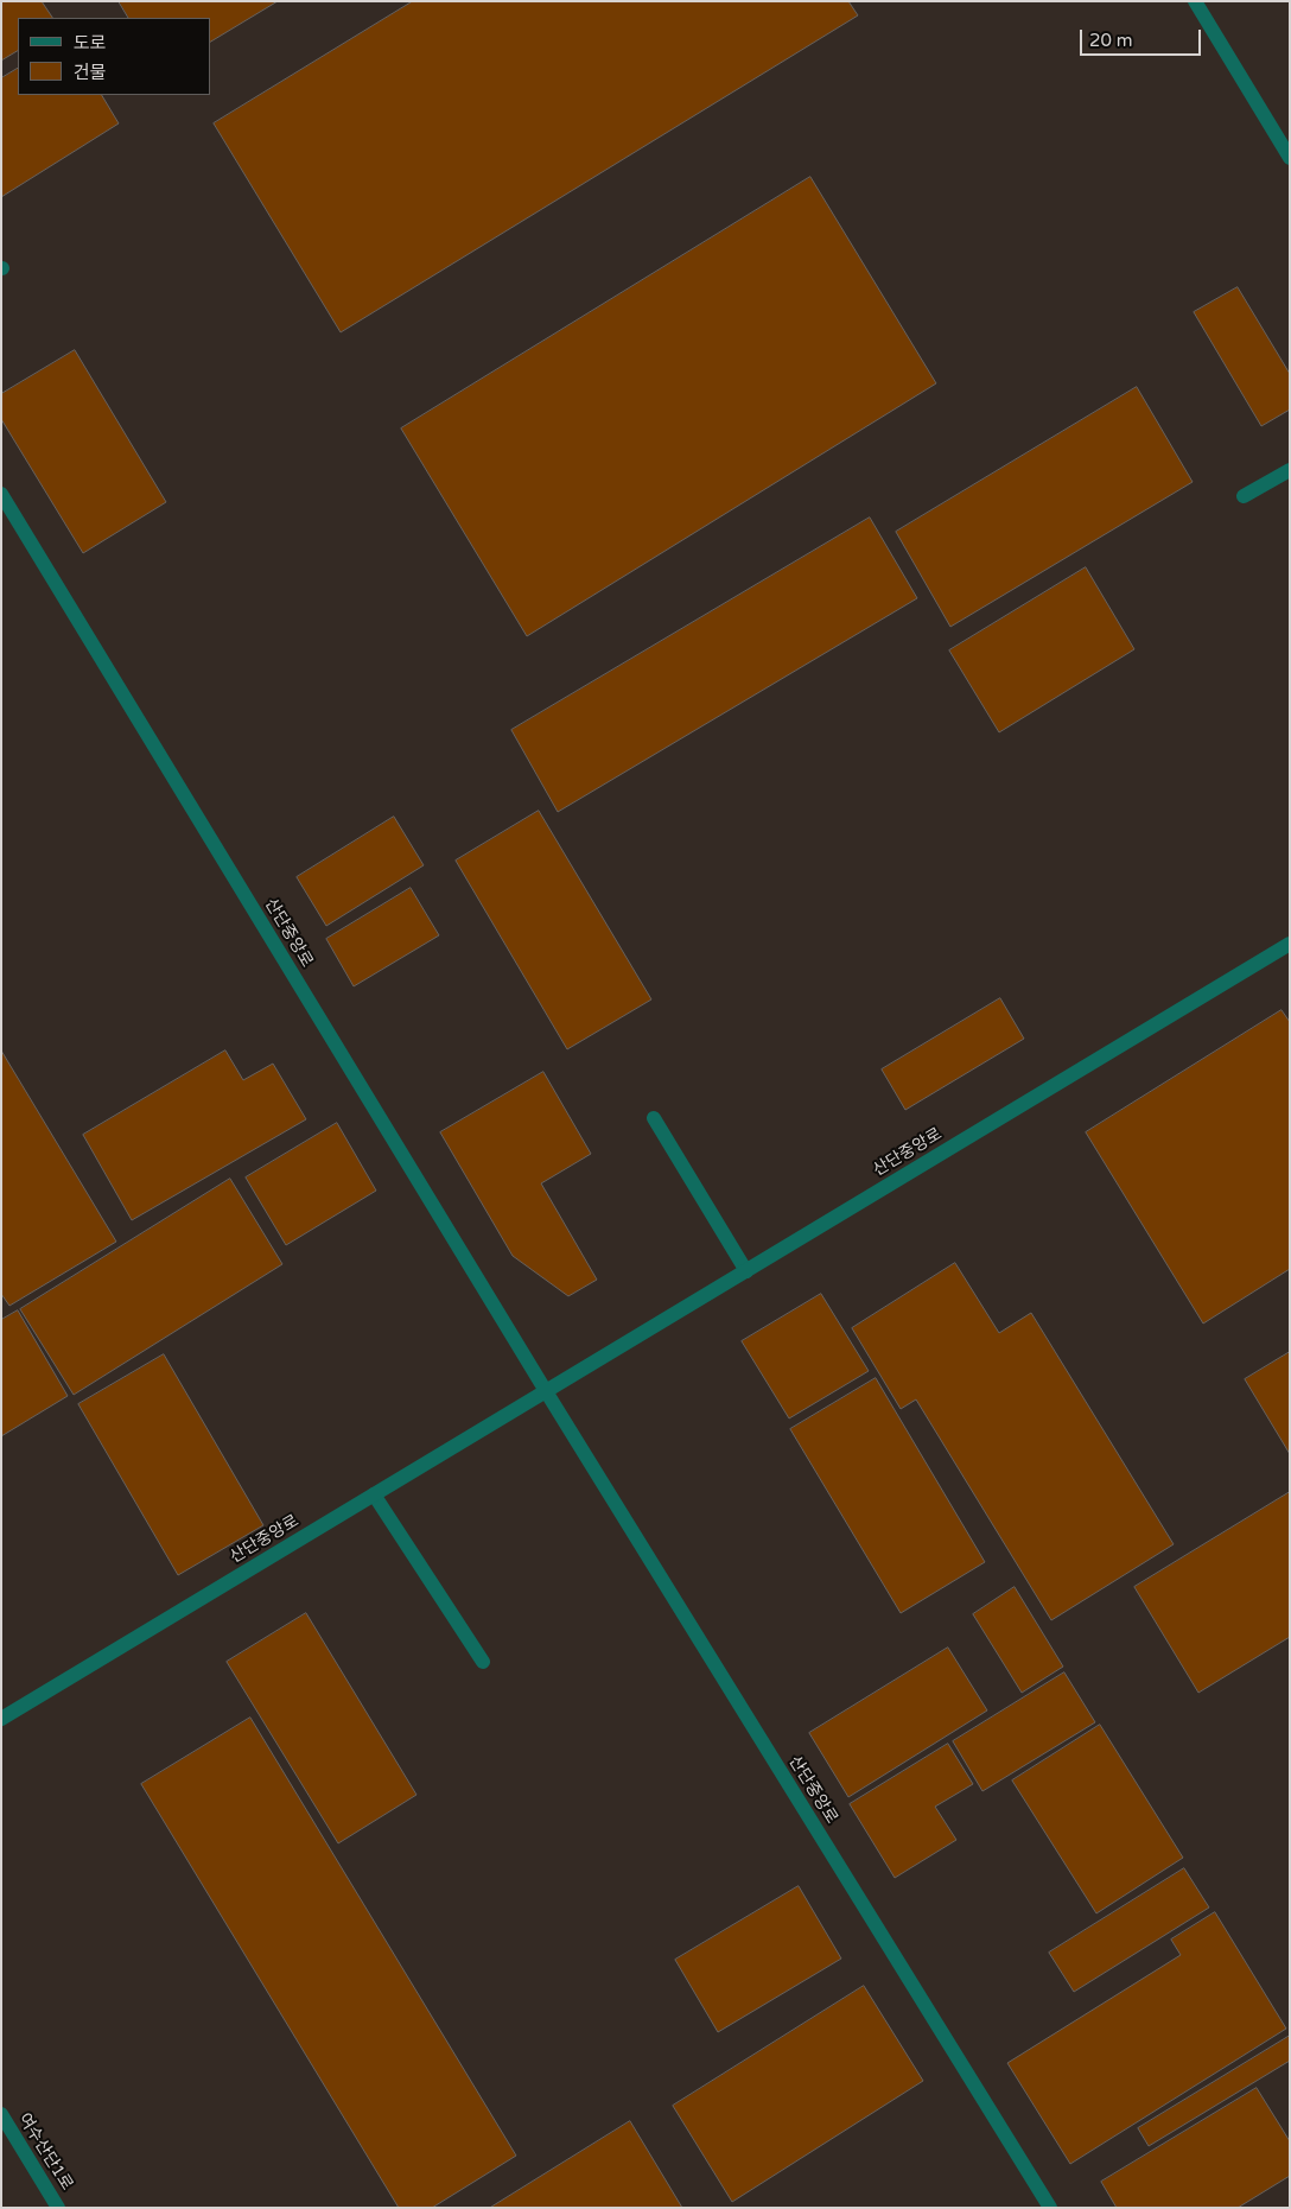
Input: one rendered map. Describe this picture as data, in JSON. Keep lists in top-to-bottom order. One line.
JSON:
{"streets":{"street":["산단중앙로","여수산단1로"]},"legend":["도로","건물"],"scale_bar":"20 m"}
